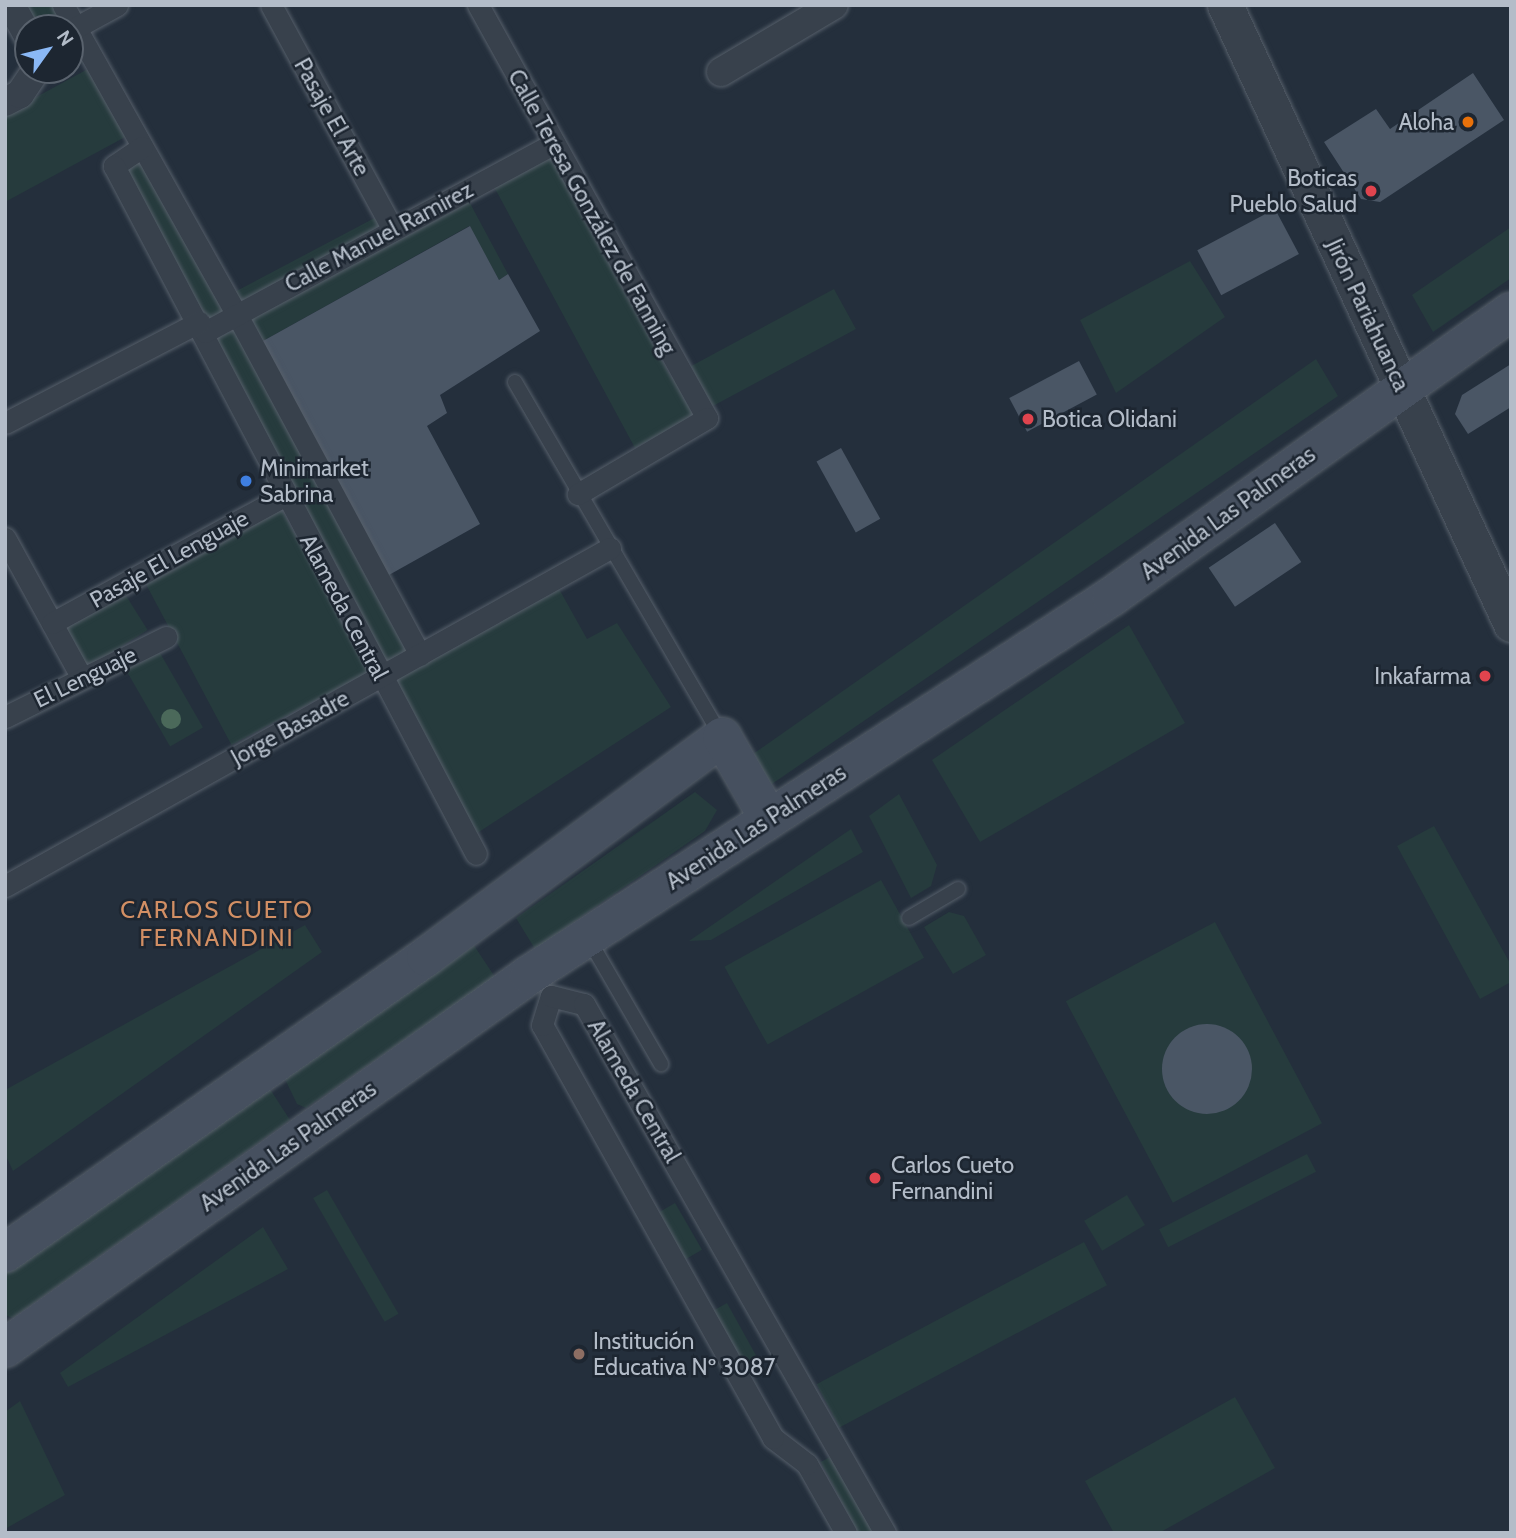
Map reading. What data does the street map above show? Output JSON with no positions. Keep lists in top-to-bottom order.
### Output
{
  "streets": {
    "main road": ["Avenida Las Palmeras"],
    "street": [
      "Pasaje El Arte",
      "Calle Teresa González de Fanning",
      "Calle Manuel Ramirez",
      "Jirón Pariahuanca",
      "Pasaje El Lenguaje",
      "Alameda Central",
      "El Lenguaje",
      "Jorge Basadre"
    ]
  },
  "crossings": [
    ["Pasaje El Arte", "Calle Manuel Ramirez"],
    ["Calle Teresa González de Fanning", "Calle Manuel Ramirez"],
    ["Calle Manuel Ramirez", "Alameda Central"],
    ["Jirón Pariahuanca", "Avenida Las Palmeras"],
    ["Pasaje El Lenguaje", "Alameda Central"],
    ["Alameda Central", "Jorge Basadre"]
  ],
  "districts": ["CARLOS CUETO FERNANDINI"],
  "places": [
    "Aloha",
    "Boticas Pueblo Salud",
    "Botica Olidani",
    "Minimarket Sabrina",
    "Inkafarma",
    "Carlos Cueto Fernandini",
    "Institución Educativa Nº 3087"
  ],
  "north": "top right"
}
